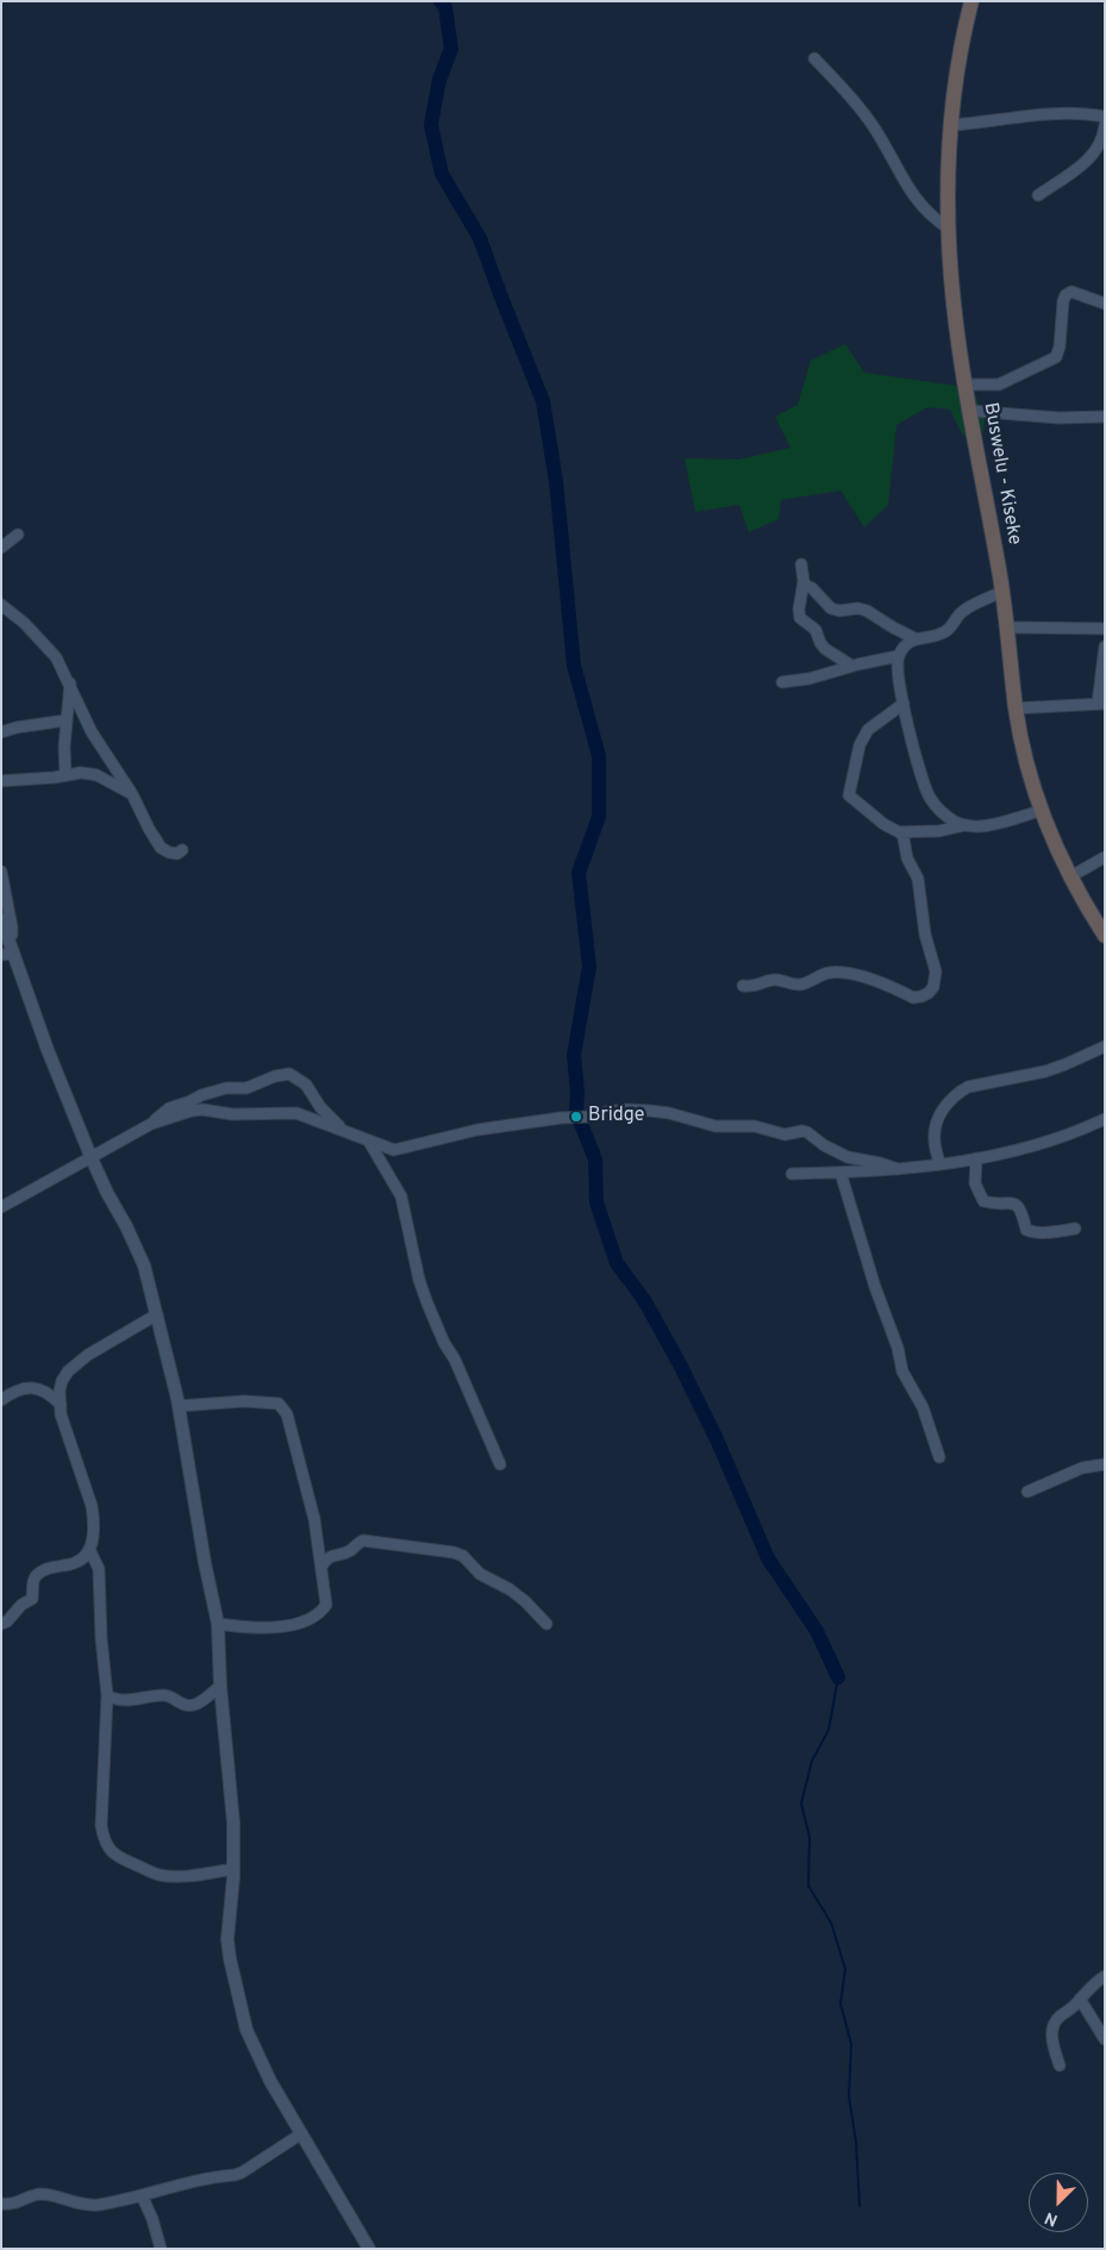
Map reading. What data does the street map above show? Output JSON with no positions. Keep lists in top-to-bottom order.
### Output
{
  "streets": {
    "main road": ["Buswelu - Kiseke"]
  },
  "places": ["Bridge"],
  "north": "bottom left"
}
